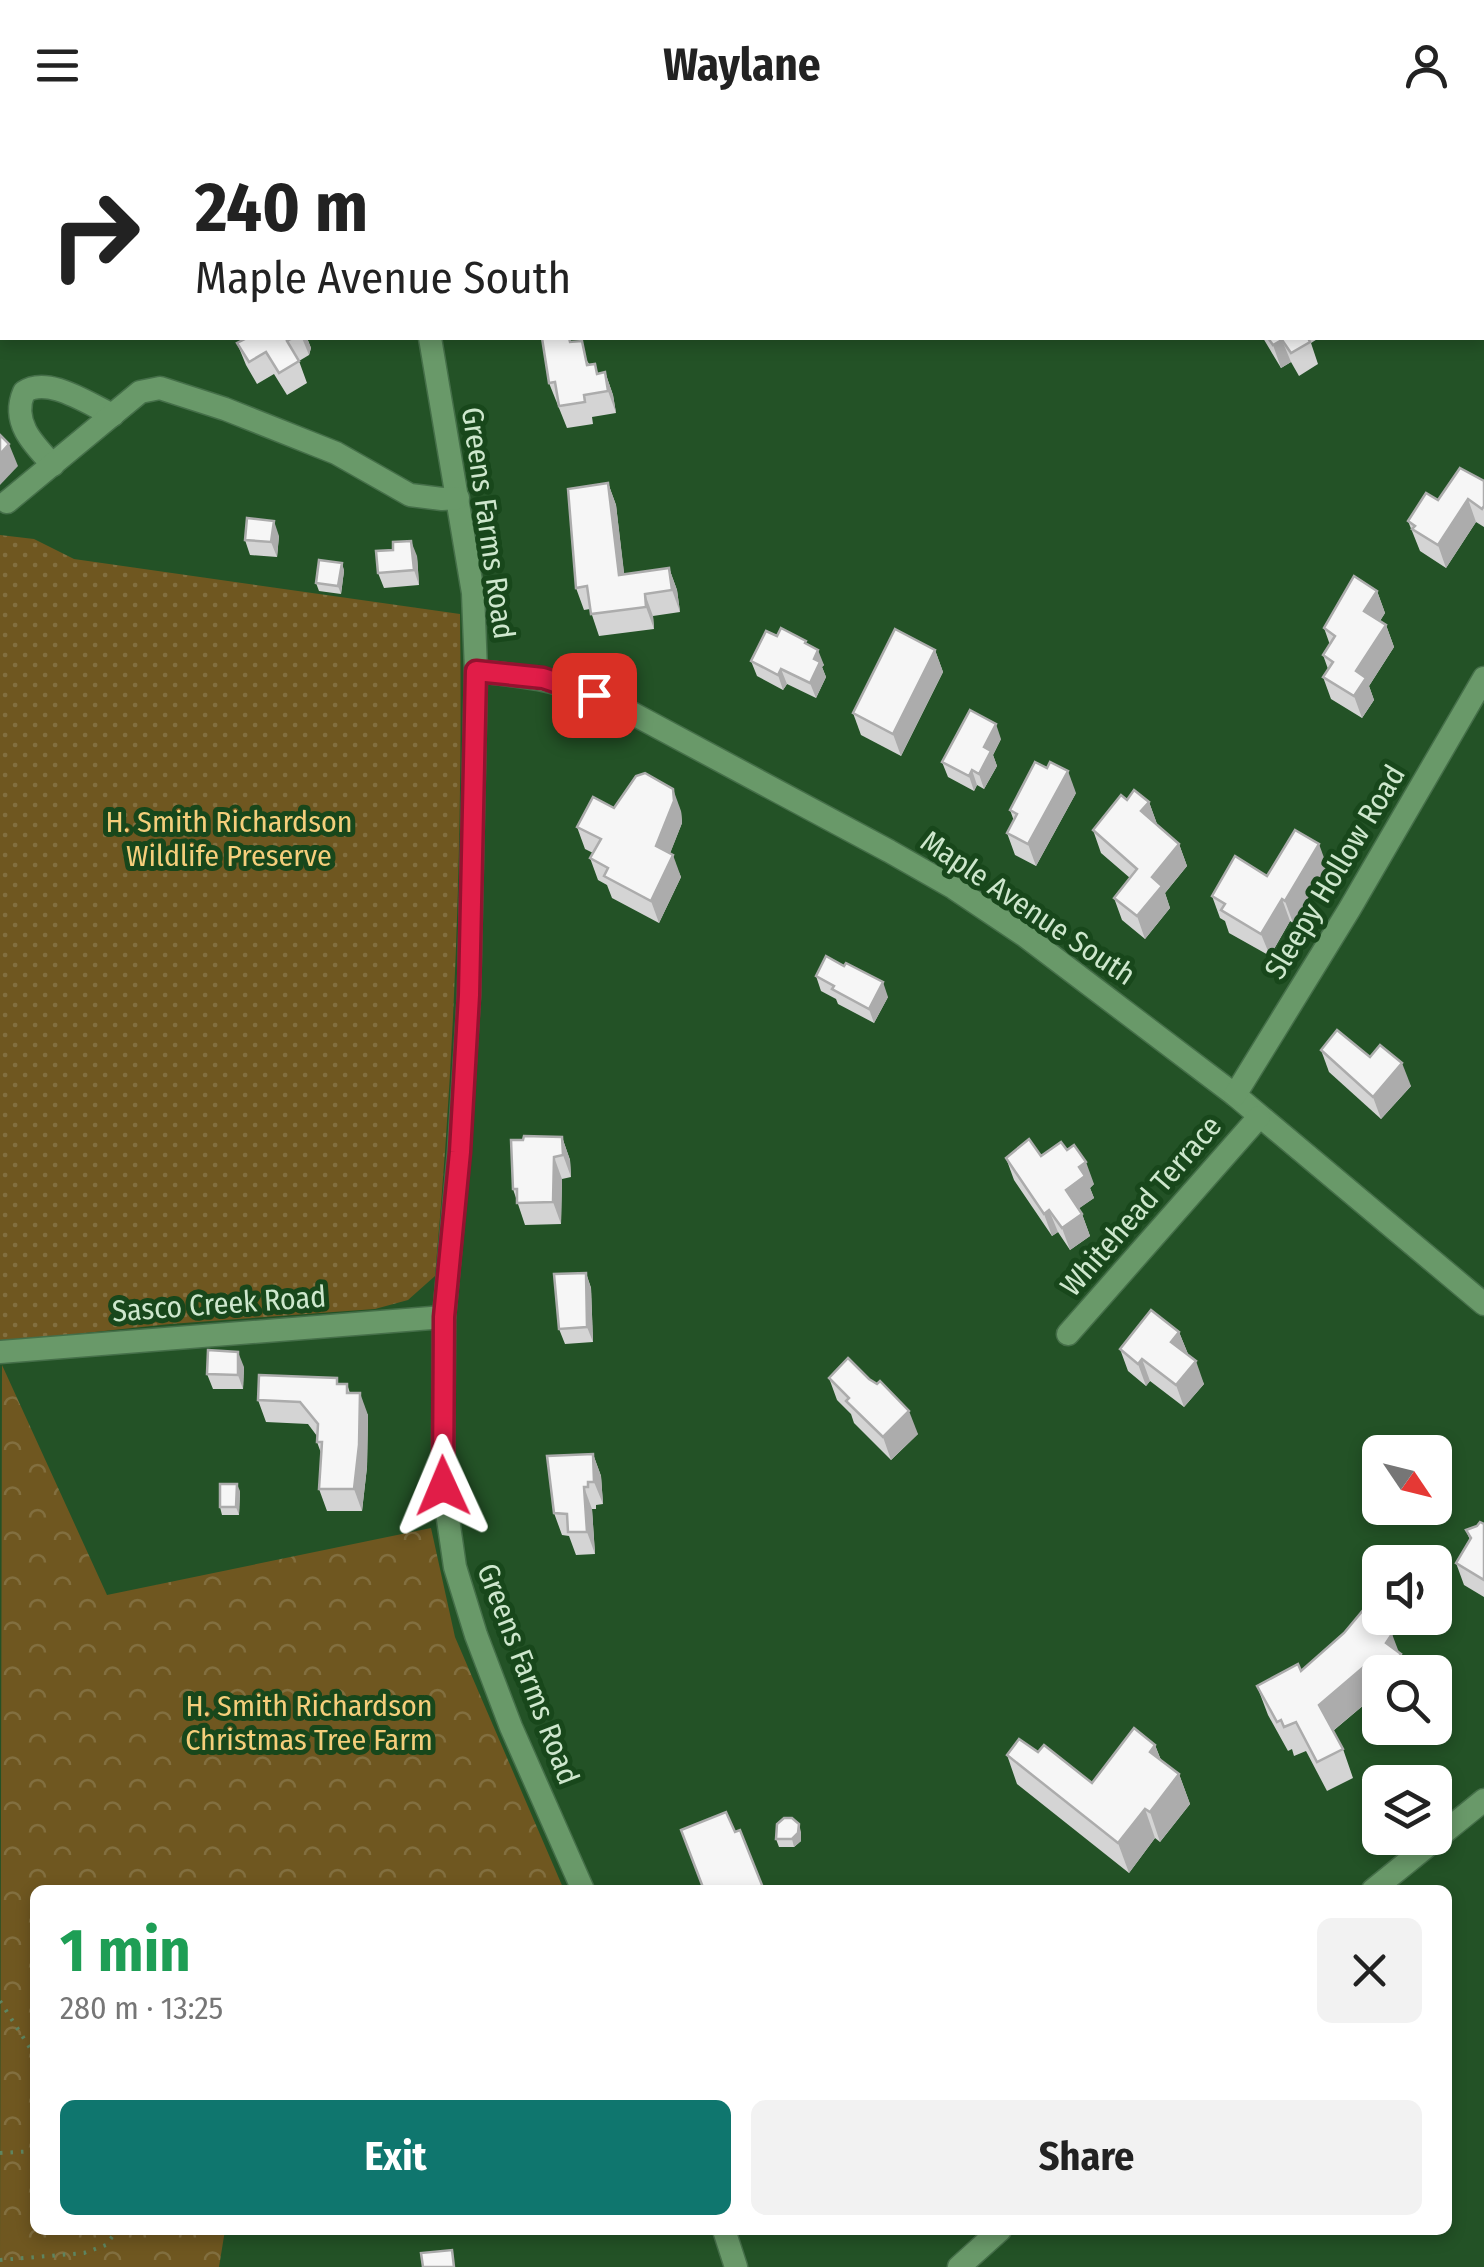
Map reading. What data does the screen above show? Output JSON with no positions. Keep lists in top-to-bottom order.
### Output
{
  "streets": {
    "street": [
      "Greens Farms Road",
      "Sleepy Hollow Road",
      "Maple Avenue South",
      "Whitehead Terrace",
      "Sasco Creek Road"
    ]
  },
  "crossings": [
    ["Greens Farms Road", "Maple Avenue South"],
    ["Greens Farms Road", "Sasco Creek Road"],
    ["Sleepy Hollow Road", "Maple Avenue South"],
    ["Maple Avenue South", "Whitehead Terrace"]
  ],
  "parks": ["H. Smith Richardson Wildlife Preserve", "H. Smith Richardson Christmas Tree Farm"],
  "north": "bottom right",
  "page": {
    "header": "Waylane",
    "turn": ["240 m", "Maple Avenue South"],
    "heading": ["1 min", "280 m · 13:25"],
    "buttons": ["Exit", "Share"]
  }
}
